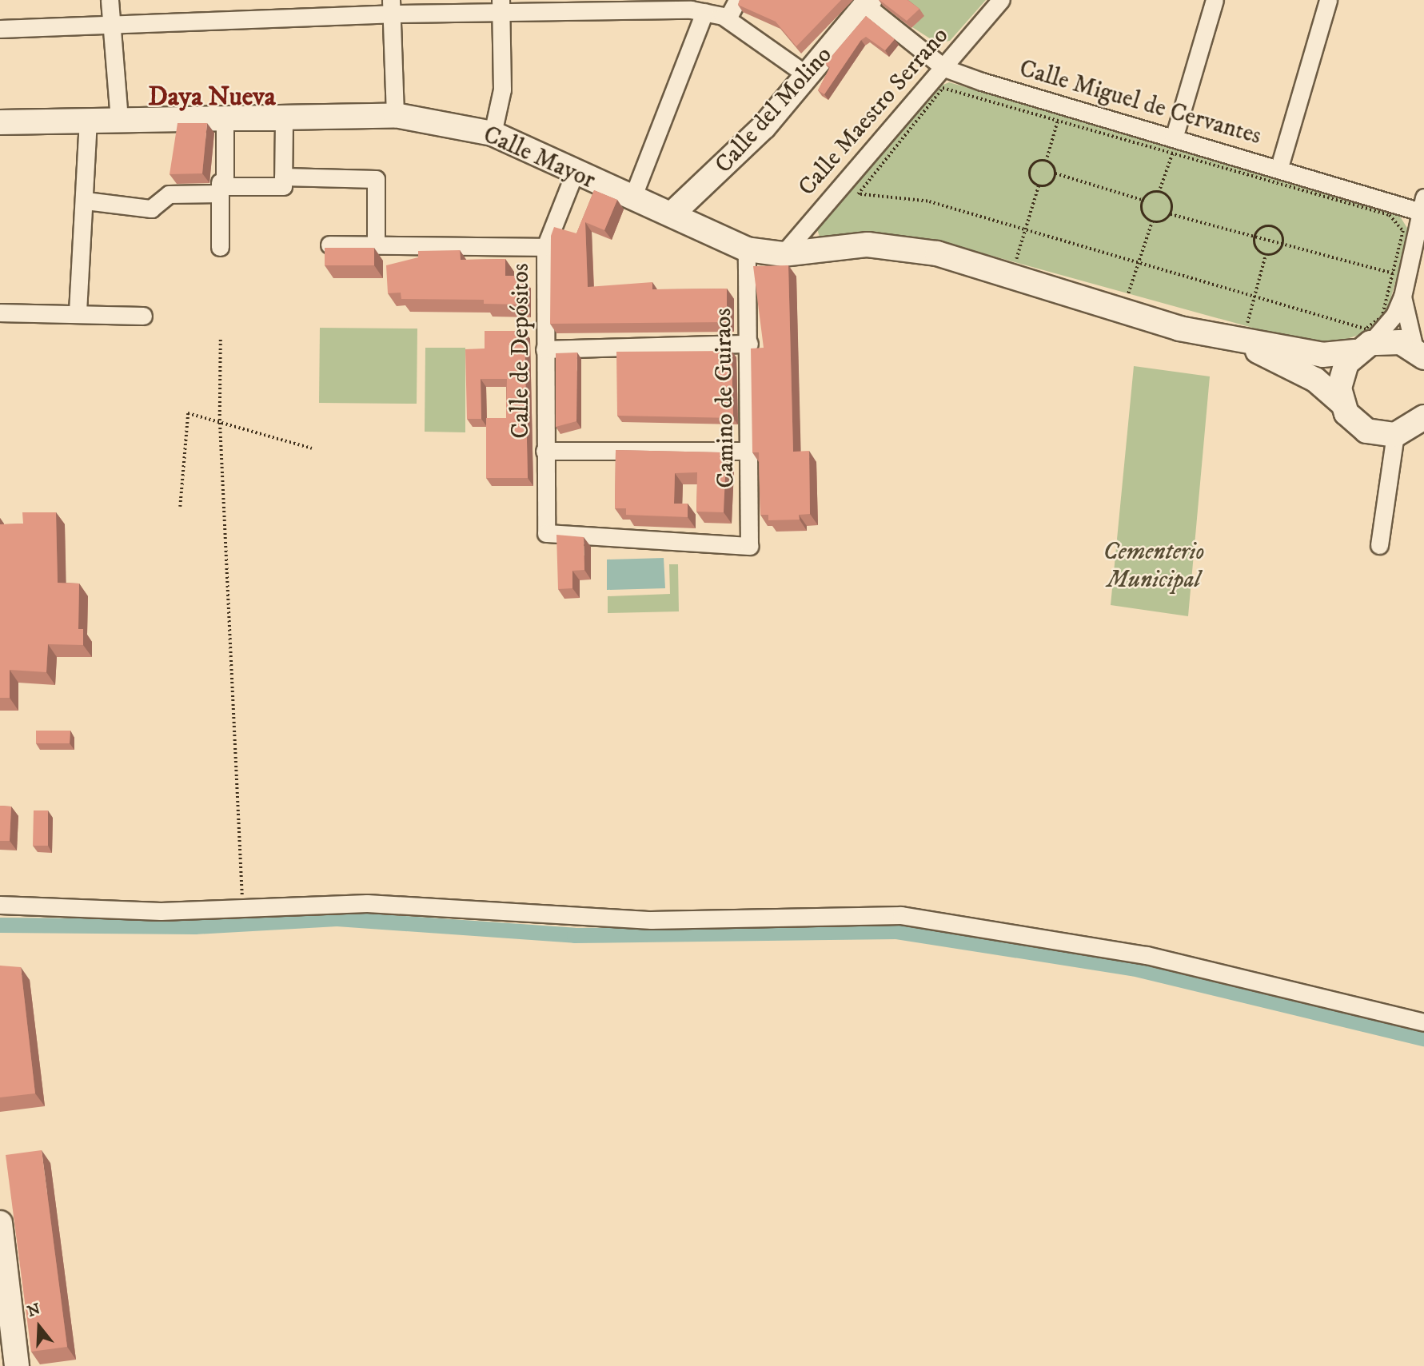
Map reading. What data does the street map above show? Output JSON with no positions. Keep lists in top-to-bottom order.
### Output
{
  "streets": {
    "street": [
      "Calle Miguel de Cervantes",
      "Calle del Molino",
      "Calle Maestro Serrano",
      "Calle Mayor",
      "Calle de Depósitos",
      "Camino de Guiraos"
    ]
  },
  "crossings": [
    ["Calle Miguel de Cervantes", "Calle del Molino"],
    ["Calle Miguel de Cervantes", "Calle Maestro Serrano"],
    ["Calle del Molino", "Calle Mayor"],
    ["Calle Maestro Serrano", "Calle Mayor"],
    ["Calle Mayor", "Calle de Depósitos"],
    ["Calle Mayor", "Camino de Guiraos"],
    ["Calle de Depósitos", "Camino de Guiraos"]
  ],
  "districts": ["Daya Nueva"],
  "parks": ["Cementerio Municipal"],
  "north": "top"
}
